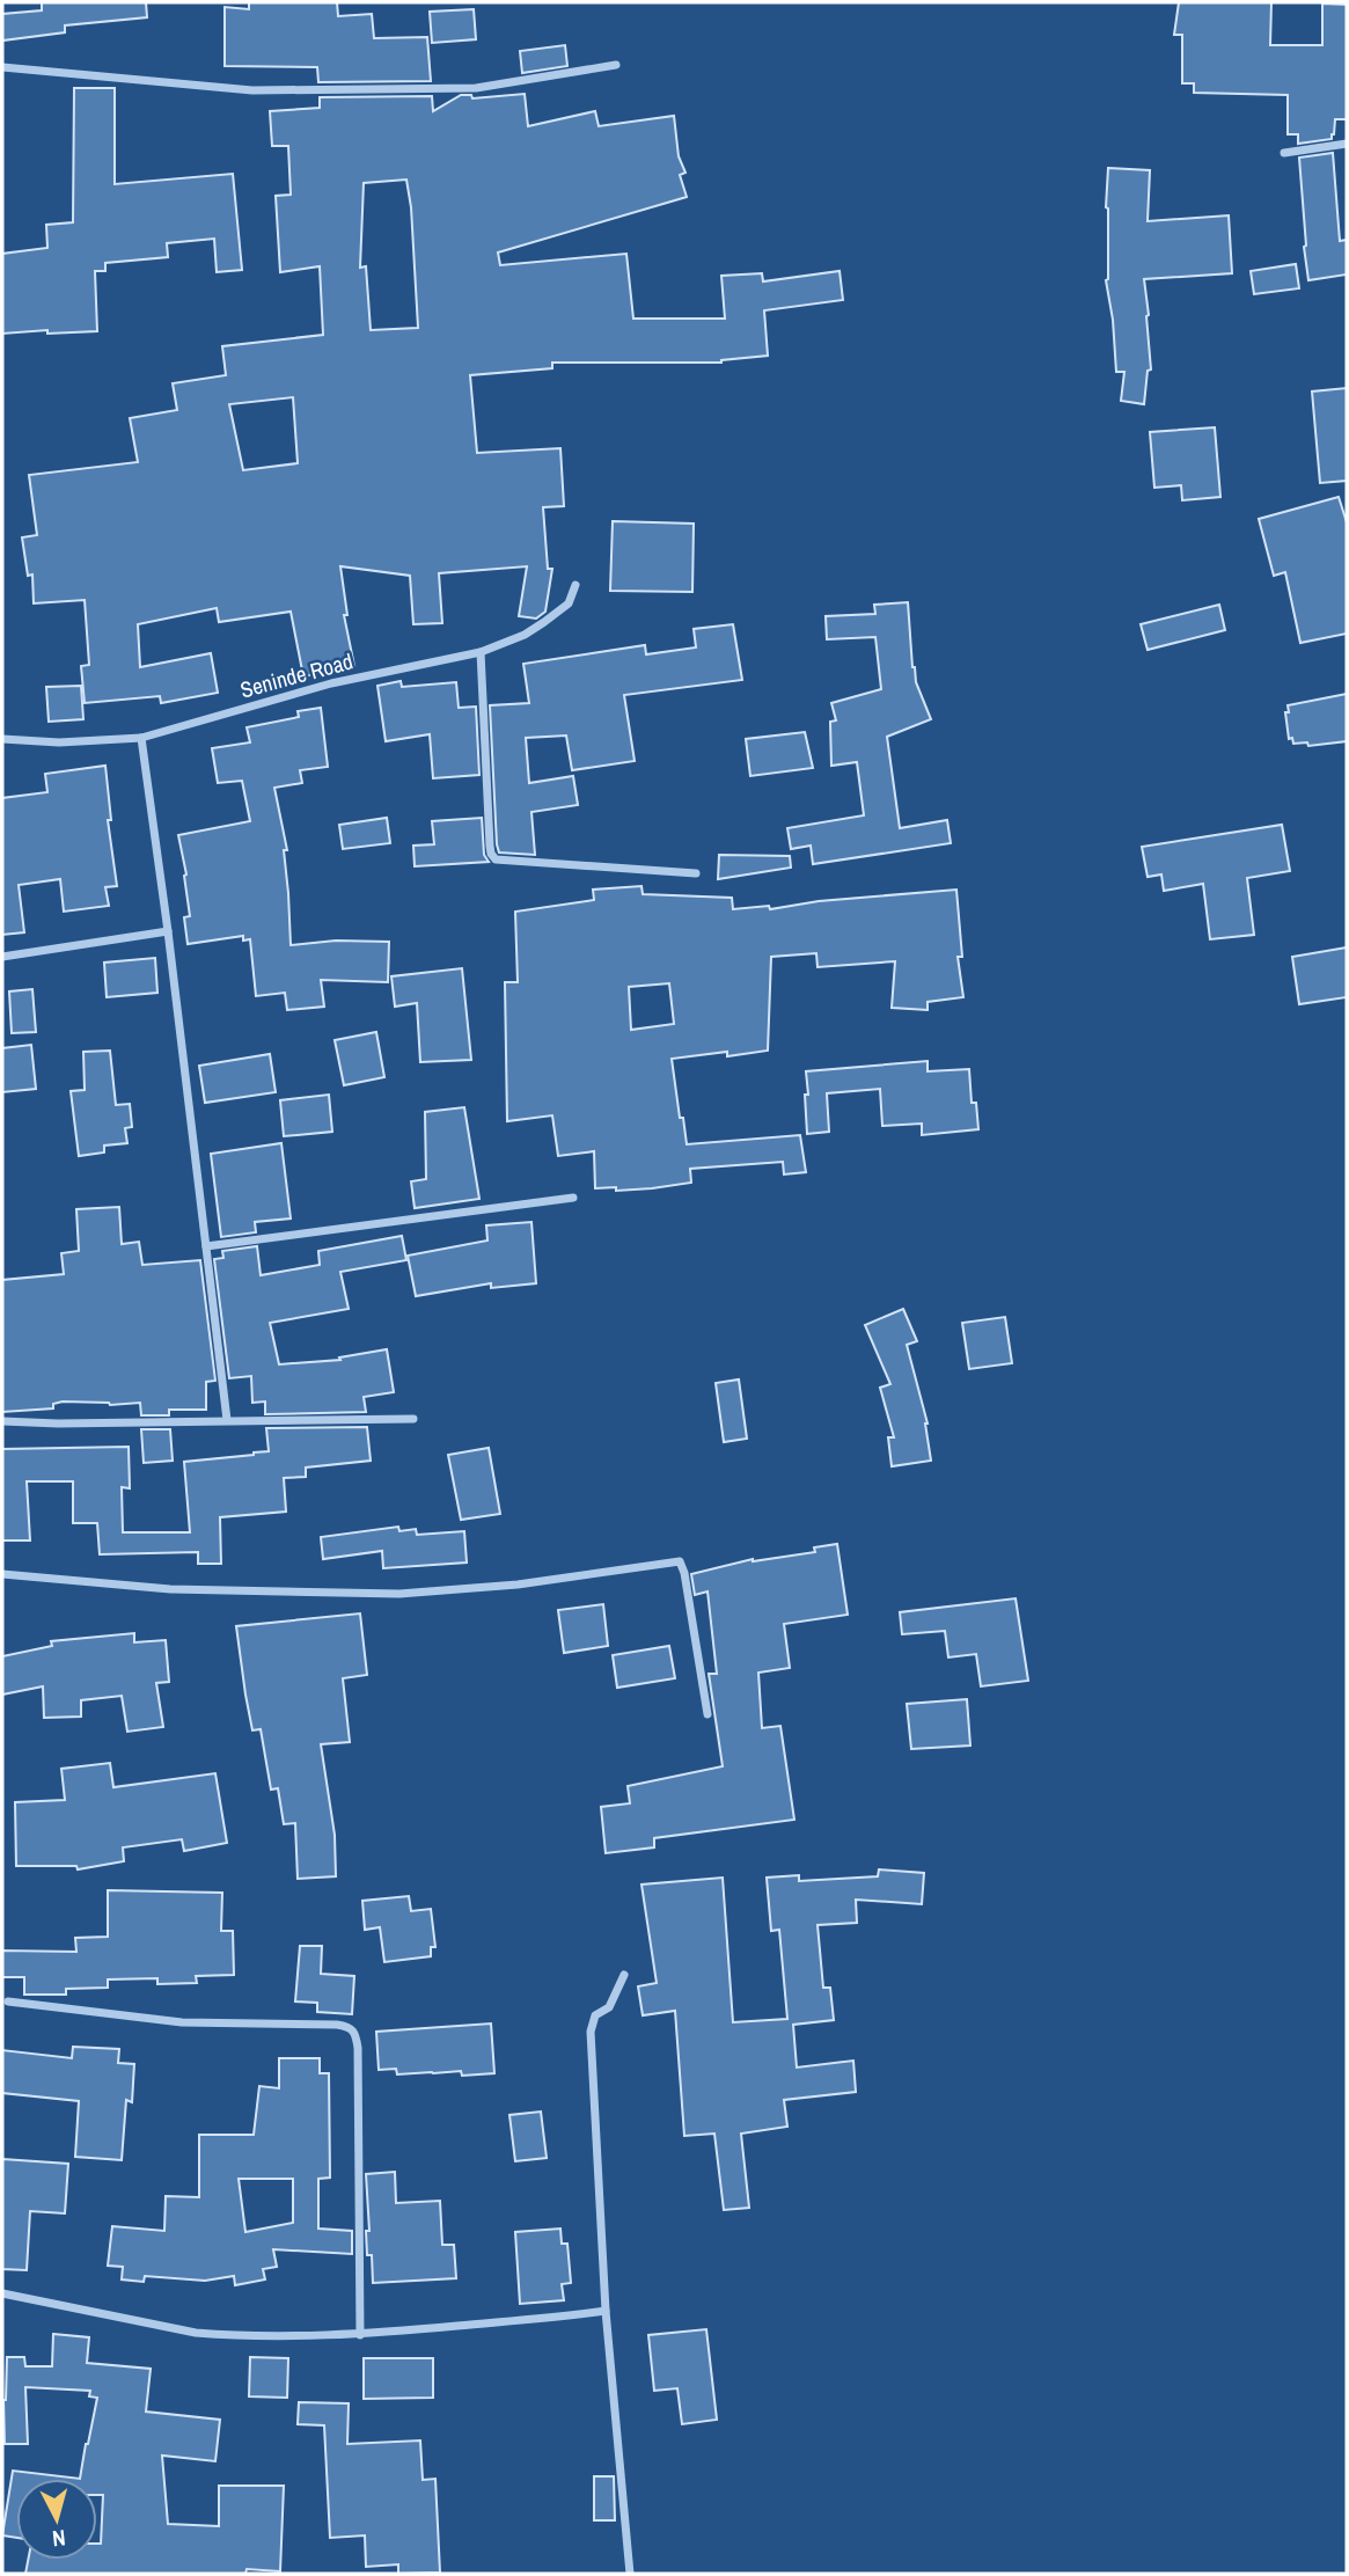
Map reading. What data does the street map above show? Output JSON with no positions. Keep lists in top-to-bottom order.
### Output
{
  "streets": {
    "street": ["Seninde Road"]
  },
  "north": "bottom"
}
